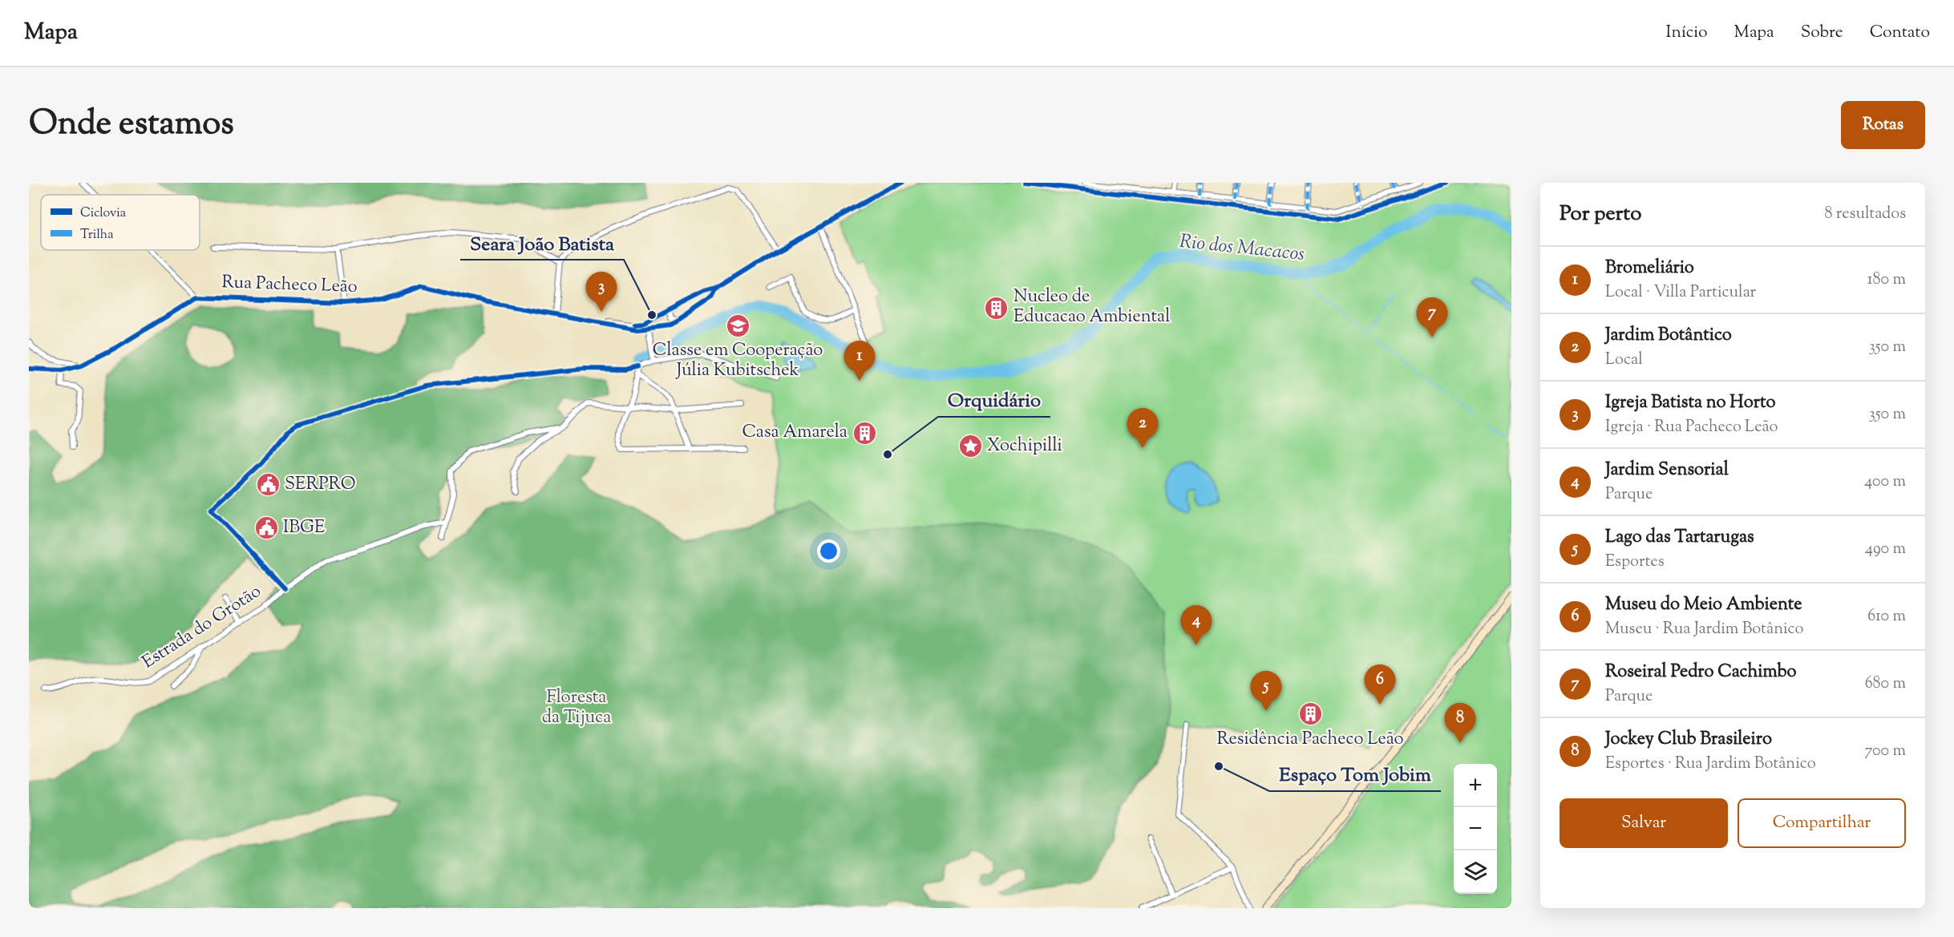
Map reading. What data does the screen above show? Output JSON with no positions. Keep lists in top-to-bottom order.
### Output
{
  "streets": {
    "street": ["Rua Pacheco Leão", "Estrada do Grotão"]
  },
  "water": ["Rio dos Macacos"],
  "parks": ["Floresta da Tijuca"],
  "places": {
    "building": ["Nucleo de Educacao Ambiental", "Casa Amarela", "Residência Pacheco Leão"],
    "other": ["Seara João Batista", "Orquidário", "Espaço Tom Jobim"],
    "school or university": ["Classe em Cooperação Júlia Kubitschek"],
    "place": ["Xochipilli"],
    "public building": ["SERPRO", "IBGE"]
  },
  "legend": ["Ciclovia", "Trilha"],
  "page": {
    "header": "Mapa",
    "nav": [
      "Início",
      "Mapa",
      "Sobre",
      "Contato"
    ],
    "title": "Onde estamos",
    "buttons": [
      "Rotas",
      ["Salvar", "Compartilhar"]
    ],
    "heading": ["Por perto", "8 resultados"],
    "list": [
      {
        "mark": "1",
        "name": "Bromeliário",
        "note": "Local · Villa Particular",
        "value": "180 m"
      },
      {
        "mark": "2",
        "name": "Jardim Botântico",
        "note": "Local",
        "value": "350 m"
      },
      {
        "mark": "3",
        "name": "Igreja Batista no Horto",
        "note": "Igreja · Rua Pacheco Leão",
        "value": "350 m"
      },
      {
        "mark": "4",
        "name": "Jardim Sensorial",
        "note": "Parque",
        "value": "400 m"
      },
      {
        "mark": "5",
        "name": "Lago das Tartarugas",
        "note": "Esportes",
        "value": "490 m"
      },
      {
        "mark": "6",
        "name": "Museu do Meio Ambiente",
        "note": "Museu · Rua Jardim Botânico",
        "value": "610 m"
      },
      {
        "mark": "7",
        "name": "Roseiral Pedro Cachimbo",
        "note": "Parque",
        "value": "680 m"
      },
      {
        "mark": "8",
        "name": "Jockey Club Brasileiro",
        "note": "Esportes · Rua Jardim Botânico",
        "value": "700 m"
      }
    ],
    "pins": [
      "3",
      "7",
      "1",
      "2",
      "4",
      "6",
      "5",
      "8"
    ],
    "map_buttons": ["+", "−"]
  }
}
